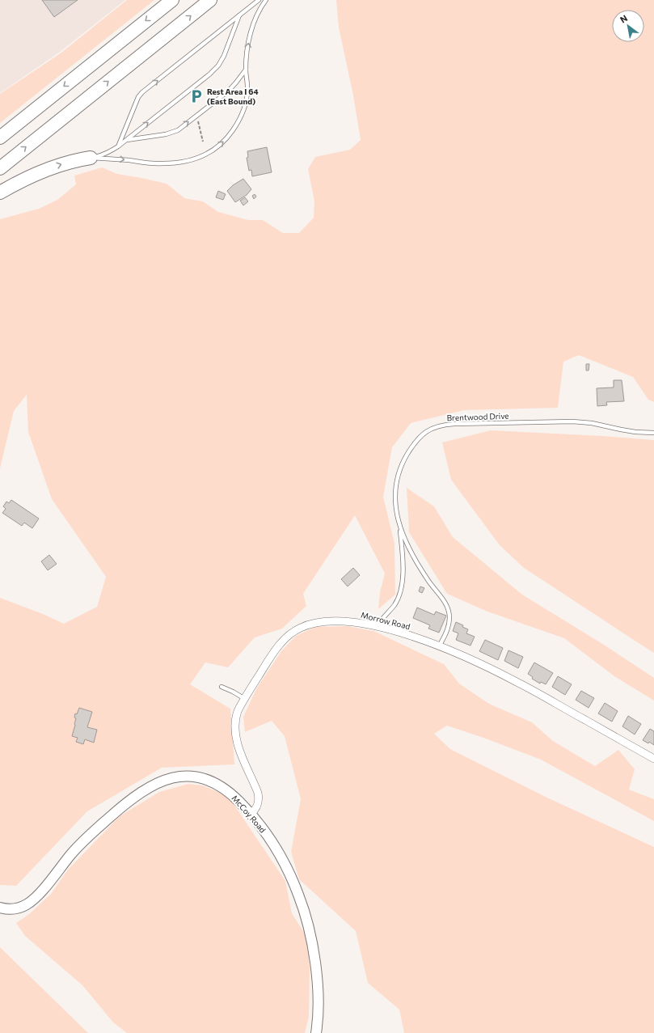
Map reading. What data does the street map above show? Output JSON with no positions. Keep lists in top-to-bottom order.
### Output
{
  "streets": {
    "street": ["Morrow Road", "McCoy Road"],
    "lane": ["Brentwood Drive"]
  },
  "crossings": [
    ["Brentwood Drive", "Morrow Road"],
    ["Morrow Road", "McCoy Road"]
  ],
  "places": {
    "parking": ["Rest Area I 64 (East Bound)"]
  },
  "north": "top left"
}
